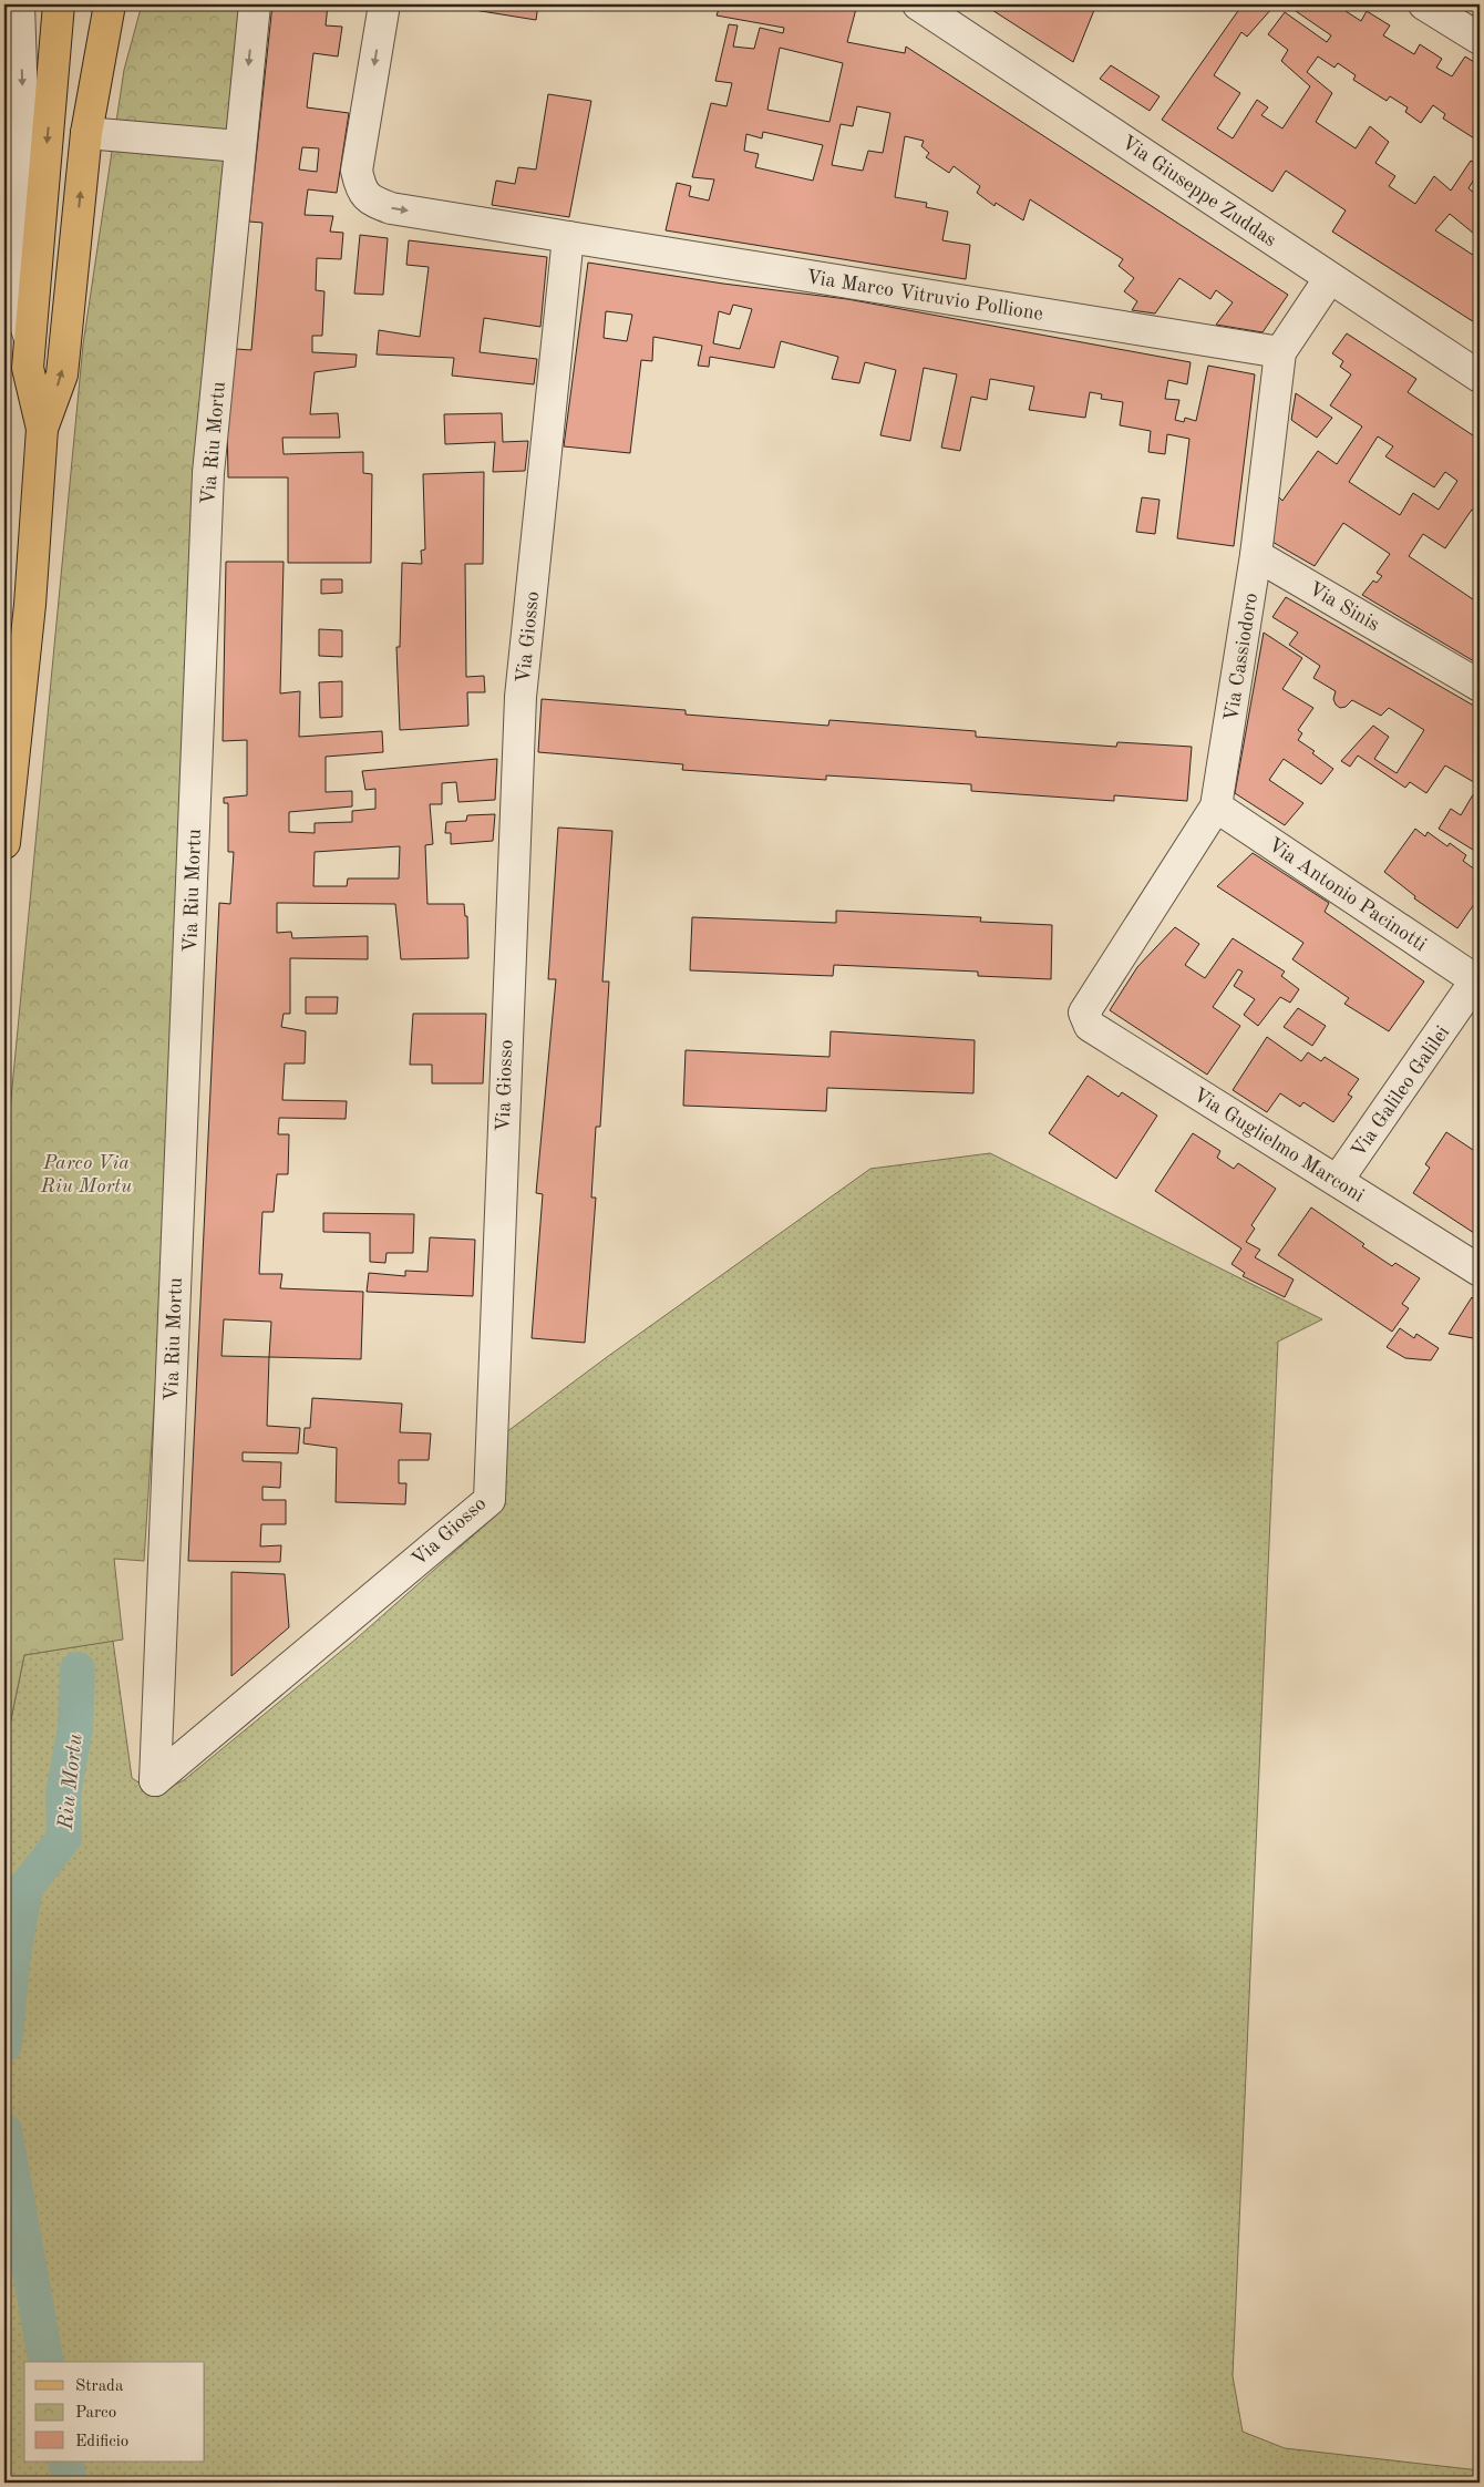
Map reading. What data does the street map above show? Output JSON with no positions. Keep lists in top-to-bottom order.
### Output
{
  "streets": {
    "street": [
      "Via Giuseppe Zuddas",
      "Via Marco Vitruvio Pollione",
      "Via Riu Mortu",
      "Via Sinis",
      "Via Giosso",
      "Via Cassiodoro",
      "Via Antonio Pacinotti",
      "Via Galileo Galilei",
      "Via Guglielmo Marconi"
    ]
  },
  "crossings": [
    ["Via Giuseppe Zuddas", "Via Cassiodoro"],
    ["Via Marco Vitruvio Pollione", "Via Giosso"],
    ["Via Marco Vitruvio Pollione", "Via Cassiodoro"],
    ["Via Riu Mortu", "Via Giosso"],
    ["Via Sinis", "Via Cassiodoro"],
    ["Via Cassiodoro", "Via Antonio Pacinotti"],
    ["Via Cassiodoro", "Via Guglielmo Marconi"],
    ["Via Antonio Pacinotti", "Via Galileo Galilei"],
    ["Via Galileo Galilei", "Via Guglielmo Marconi"]
  ],
  "water": ["Riu Mortu"],
  "parks": ["Parco Via Riu Mortu"],
  "legend": ["Strada", "Parco", "Edificio"]
}
